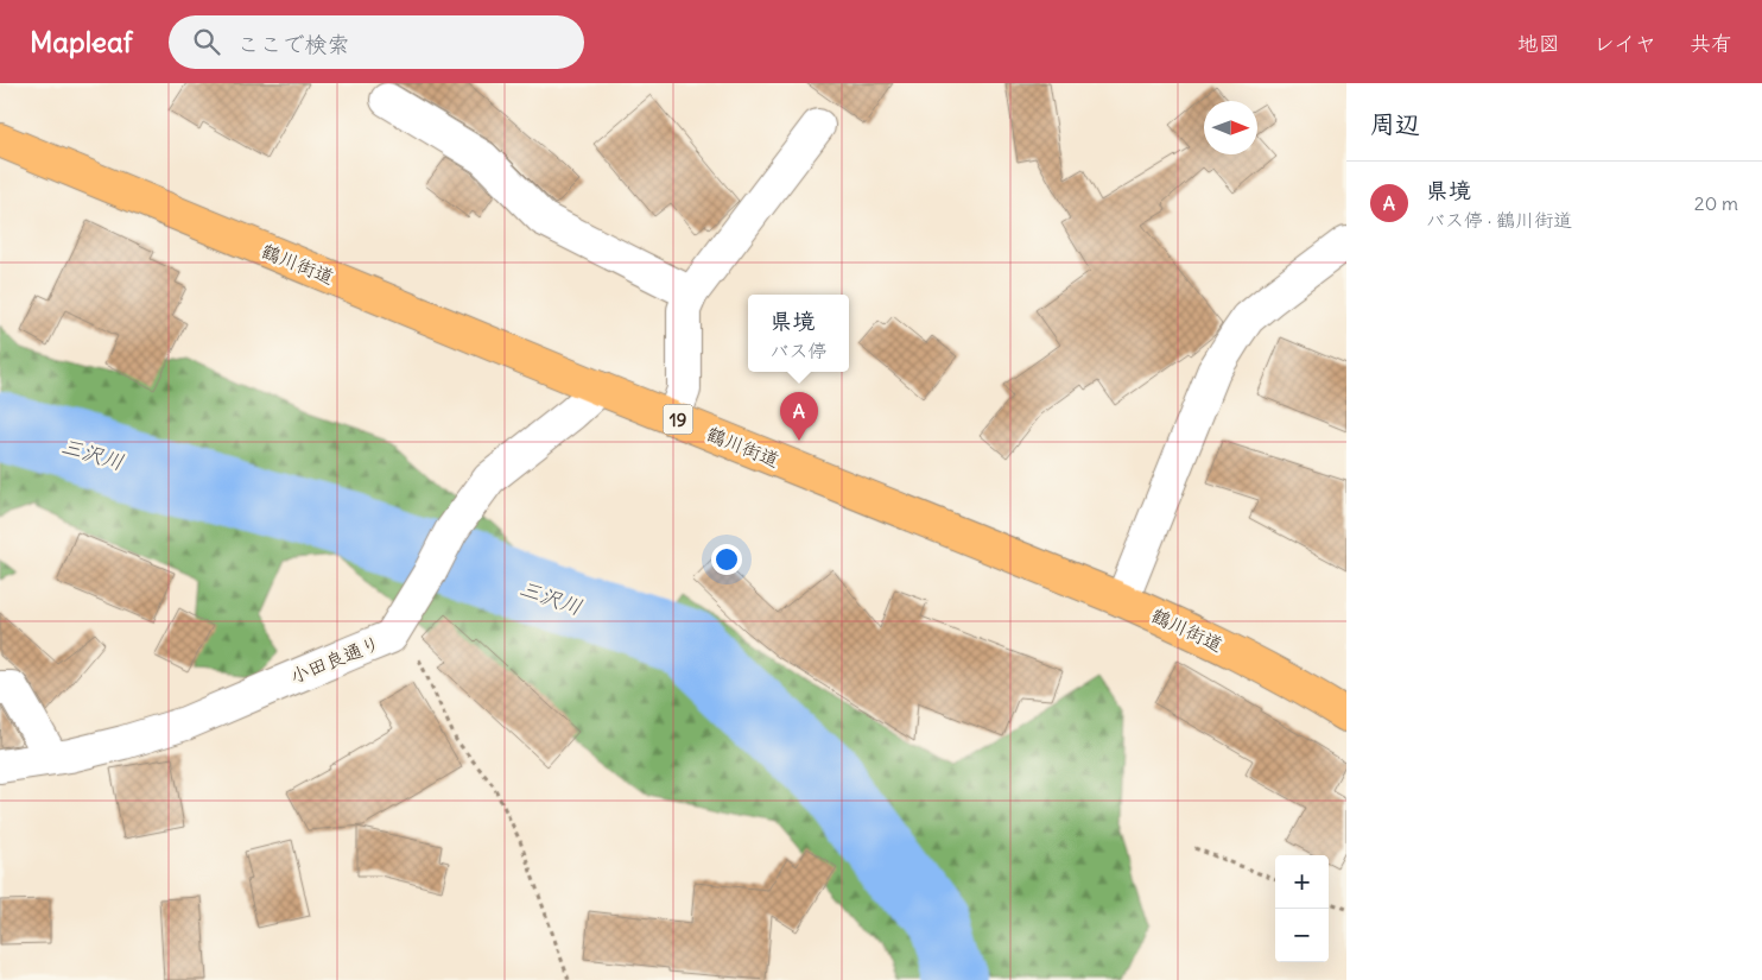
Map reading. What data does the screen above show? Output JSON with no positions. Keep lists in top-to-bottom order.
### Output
{
  "streets": {
    "main road": ["鶴川街道", "19"],
    "street": ["小田良通り"]
  },
  "crossings": [
    ["鶴川街道", "小田良通り"]
  ],
  "water": ["三沢川"],
  "north": "right",
  "page": {
    "header": "Mapleaf",
    "search": "ここで検索",
    "nav": ["地図", "レイヤ", "共有"],
    "heading": "周辺",
    "list": [
      {
        "mark": "A",
        "name": "県境",
        "note": "バス停 · 鶴川街道",
        "value": "20 m"
      }
    ],
    "popup": ["県境", "バス停"],
    "pins": "A",
    "map_buttons": ["+", "−"]
  }
}
